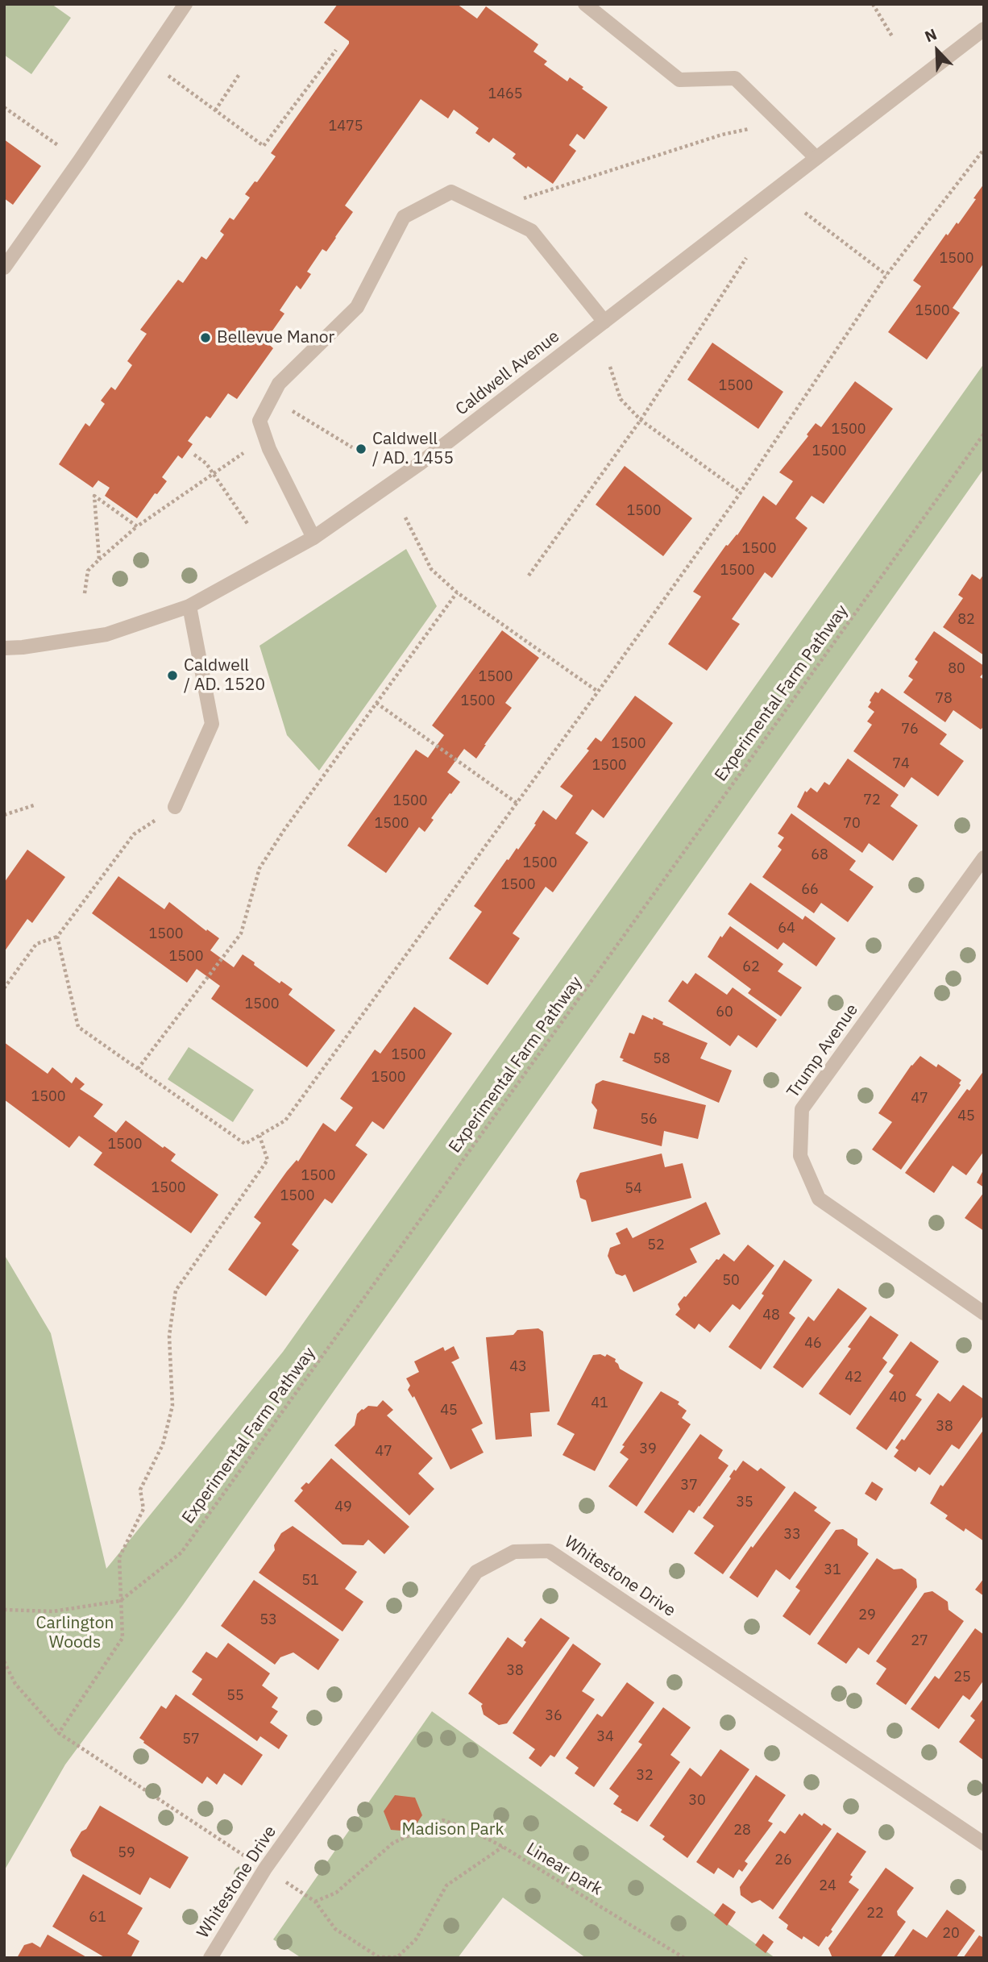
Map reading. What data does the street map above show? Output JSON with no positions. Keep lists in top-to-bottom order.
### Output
{
  "streets": {
    "street": ["Caldwell Avenue", "Trump Avenue", "Whitestone Drive"],
    "path": ["Experimental Farm Pathway", "Linear park"]
  },
  "parks": ["Carlington Woods", "Madison Park"],
  "places": ["Bellevue Manor", "Caldwell / AD. 1455", "Caldwell / AD. 1520"],
  "house_numbers": [
    "1465",
    "1475",
    "1500",
    "1500",
    "1500",
    "1500",
    "1500",
    "1500",
    "1500",
    "1500",
    "82",
    "80",
    "1500",
    "78",
    "1500",
    "76",
    "1500",
    "74",
    "1500",
    "72",
    "1500",
    "1500",
    "70",
    "68",
    "1500",
    "1500",
    "66",
    "64",
    "1500",
    "1500",
    "62",
    "1500",
    "60",
    "1500",
    "58",
    "1500",
    "1500",
    "47",
    "45",
    "56",
    "1500",
    "1500",
    "1500",
    "54",
    "1500",
    "52",
    "50",
    "48",
    "46",
    "43",
    "42",
    "40",
    "41",
    "45",
    "38",
    "39",
    "47",
    "37",
    "35",
    "49",
    "33",
    "31",
    "51",
    "29",
    "53",
    "27",
    "38",
    "25",
    "55",
    "36",
    "34",
    "57",
    "32",
    "30",
    "28",
    "59",
    "26",
    "24",
    "22",
    "61",
    "20"
  ],
  "north": "top left"
}
